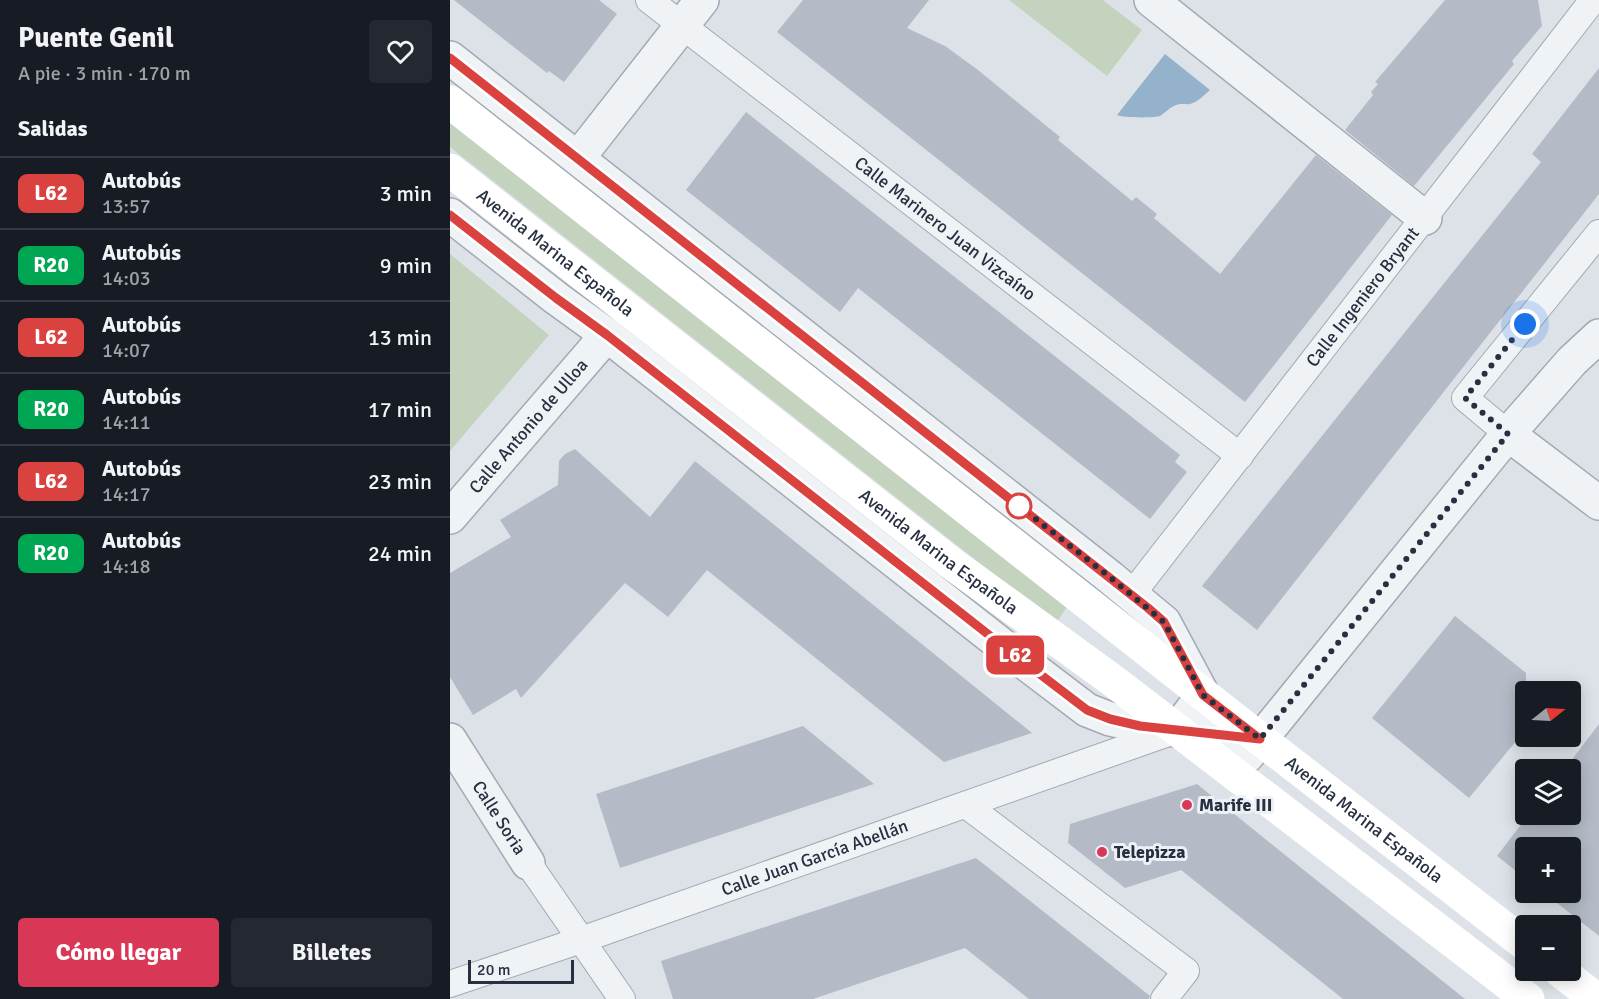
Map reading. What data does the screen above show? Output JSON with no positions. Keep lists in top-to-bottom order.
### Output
{
  "streets": {
    "main road": ["Avenida Marina Española"],
    "street": [
      "Calle Marinero Juan Vizcaíno",
      "Calle Ingeniero Bryant",
      "Calle Antonio de Ulloa",
      "Calle Soria",
      "Calle Juan García Abellán"
    ]
  },
  "crossings": [
    ["Calle Marinero Juan Vizcaíno", "Calle Ingeniero Bryant"],
    ["Avenida Marina Española", "Calle Ingeniero Bryant"],
    ["Avenida Marina Española", "Calle Antonio de Ulloa"],
    ["Avenida Marina Española", "Calle Juan García Abellán"]
  ],
  "places": ["Marife III", "Telepizza"],
  "lines": ["bus line L62"],
  "scale_bar": "20 m",
  "north": "right",
  "page": {
    "heading": [
      ["Puente Genil", "A pie · 3 min · 170 m"],
      "Salidas"
    ],
    "on_map": "L62",
    "list": [
      {
        "mark": "L62",
        "name": "Autobús",
        "note": "13:57",
        "value": "3 min"
      },
      {
        "mark": "R20",
        "name": "Autobús",
        "note": "14:03",
        "value": "9 min"
      },
      {
        "mark": "L62",
        "name": "Autobús",
        "note": "14:07",
        "value": "13 min"
      },
      {
        "mark": "R20",
        "name": "Autobús",
        "note": "14:11",
        "value": "17 min"
      },
      {
        "mark": "L62",
        "name": "Autobús",
        "note": "14:17",
        "value": "23 min"
      },
      {
        "mark": "R20",
        "name": "Autobús",
        "note": "14:18",
        "value": "24 min"
      }
    ],
    "map_buttons": ["+", "−"],
    "buttons": ["Cómo llegar", "Billetes"],
    "scale": "20 m"
  }
}
